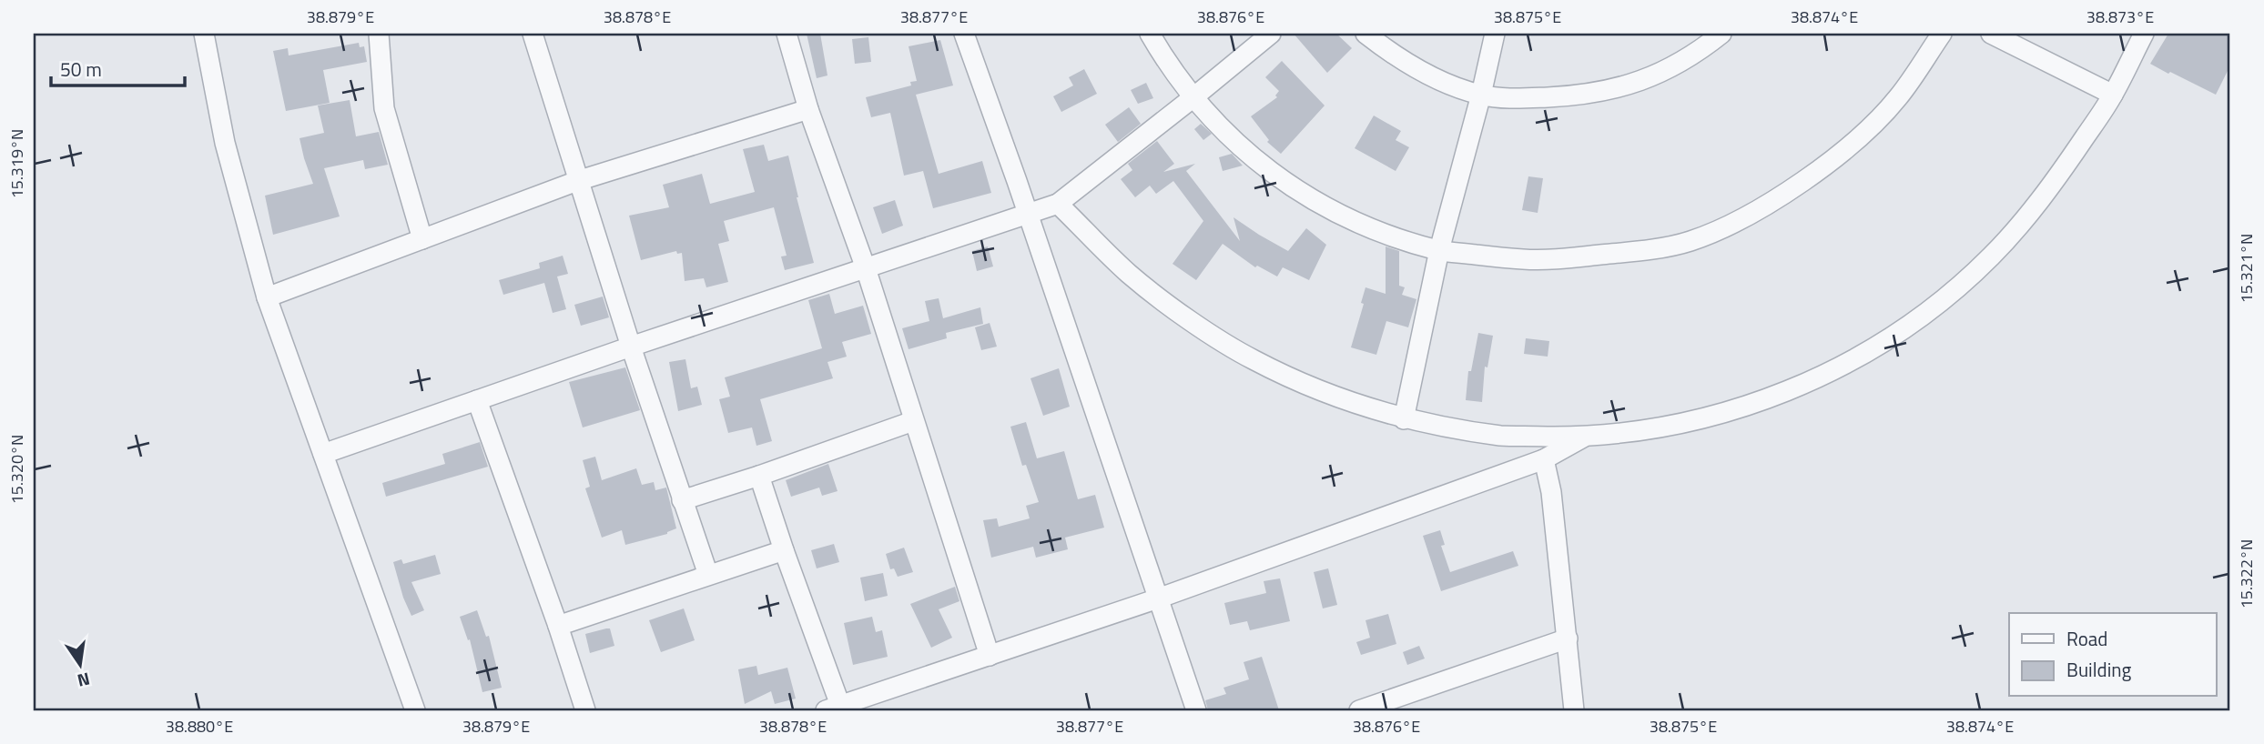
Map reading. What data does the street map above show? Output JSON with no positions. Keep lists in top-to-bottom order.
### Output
{
  "legend": ["Road", "Building"],
  "scale_bar": "50 m",
  "north": "bottom",
  "coordinates": [
    "38.879°E",
    "38.878°E",
    "38.877°E",
    "38.876°E",
    "38.875°E",
    "38.874°E",
    "38.873°E",
    "15.319°N",
    "15.321°N",
    "15.320°N",
    "15.322°N",
    "38.880°E"
  ]
}
